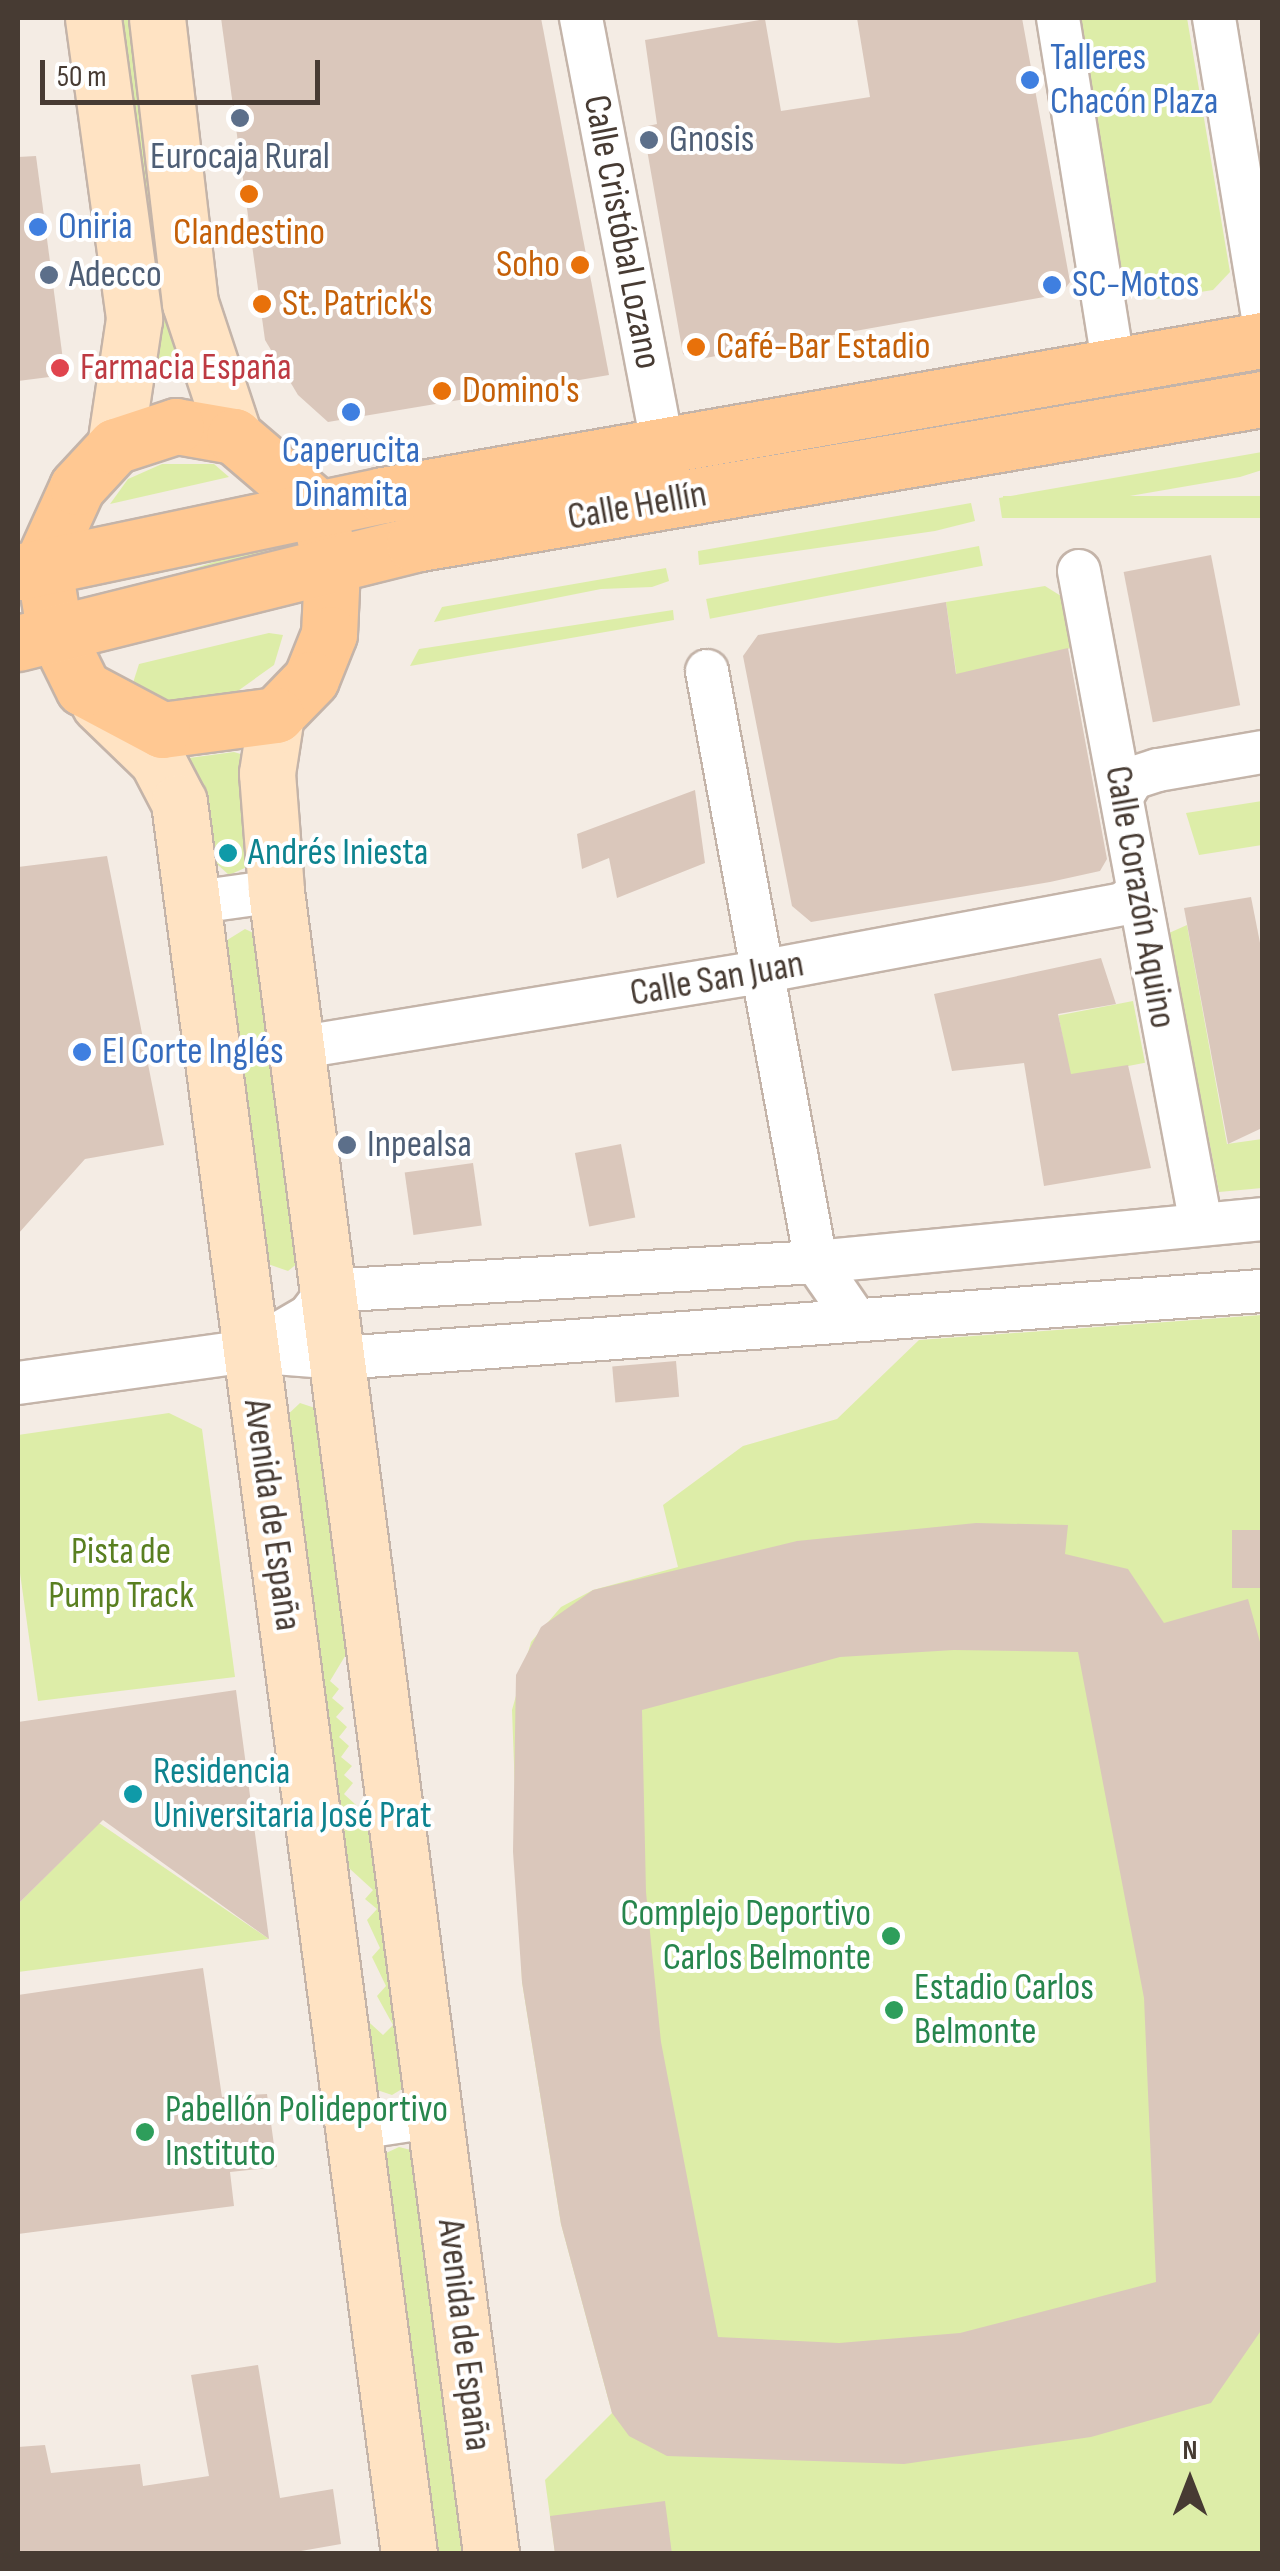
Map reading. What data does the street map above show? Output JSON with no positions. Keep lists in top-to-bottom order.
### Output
{
  "streets": {
    "main road": ["Calle Hellín", "Avenida de España"],
    "street": ["Calle Cristóbal Lozano", "Calle Corazón Aquino", "Calle San Juan"]
  },
  "crossings": [
    ["Calle Cristóbal Lozano", "Calle Hellín"],
    ["Calle Hellín", "Avenida de España"],
    ["Calle Corazón Aquino", "Calle San Juan"],
    ["Calle San Juan", "Avenida de España"]
  ],
  "parks": ["Pista de Pump Track"],
  "places": [
    "Talleres Chacón Plaza",
    "Eurocaja Rural",
    "Gnosis",
    "Clandestino",
    "Oniria",
    "Soho",
    "Adecco",
    "SC-Motos",
    "St. Patrick's",
    "Café-Bar Estadio",
    "Farmacia España",
    "Domino's",
    "Caperucita Dinamita",
    "Andrés Iniesta",
    "El Corte Inglés",
    "Inpealsa",
    "Residencia Universitaria José Prat",
    "Complejo Deportivo Carlos Belmonte",
    "Estadio Carlos Belmonte",
    "Pabellón Polideportivo Instituto"
  ],
  "scale_bar": "50 m",
  "north": "top"
}
